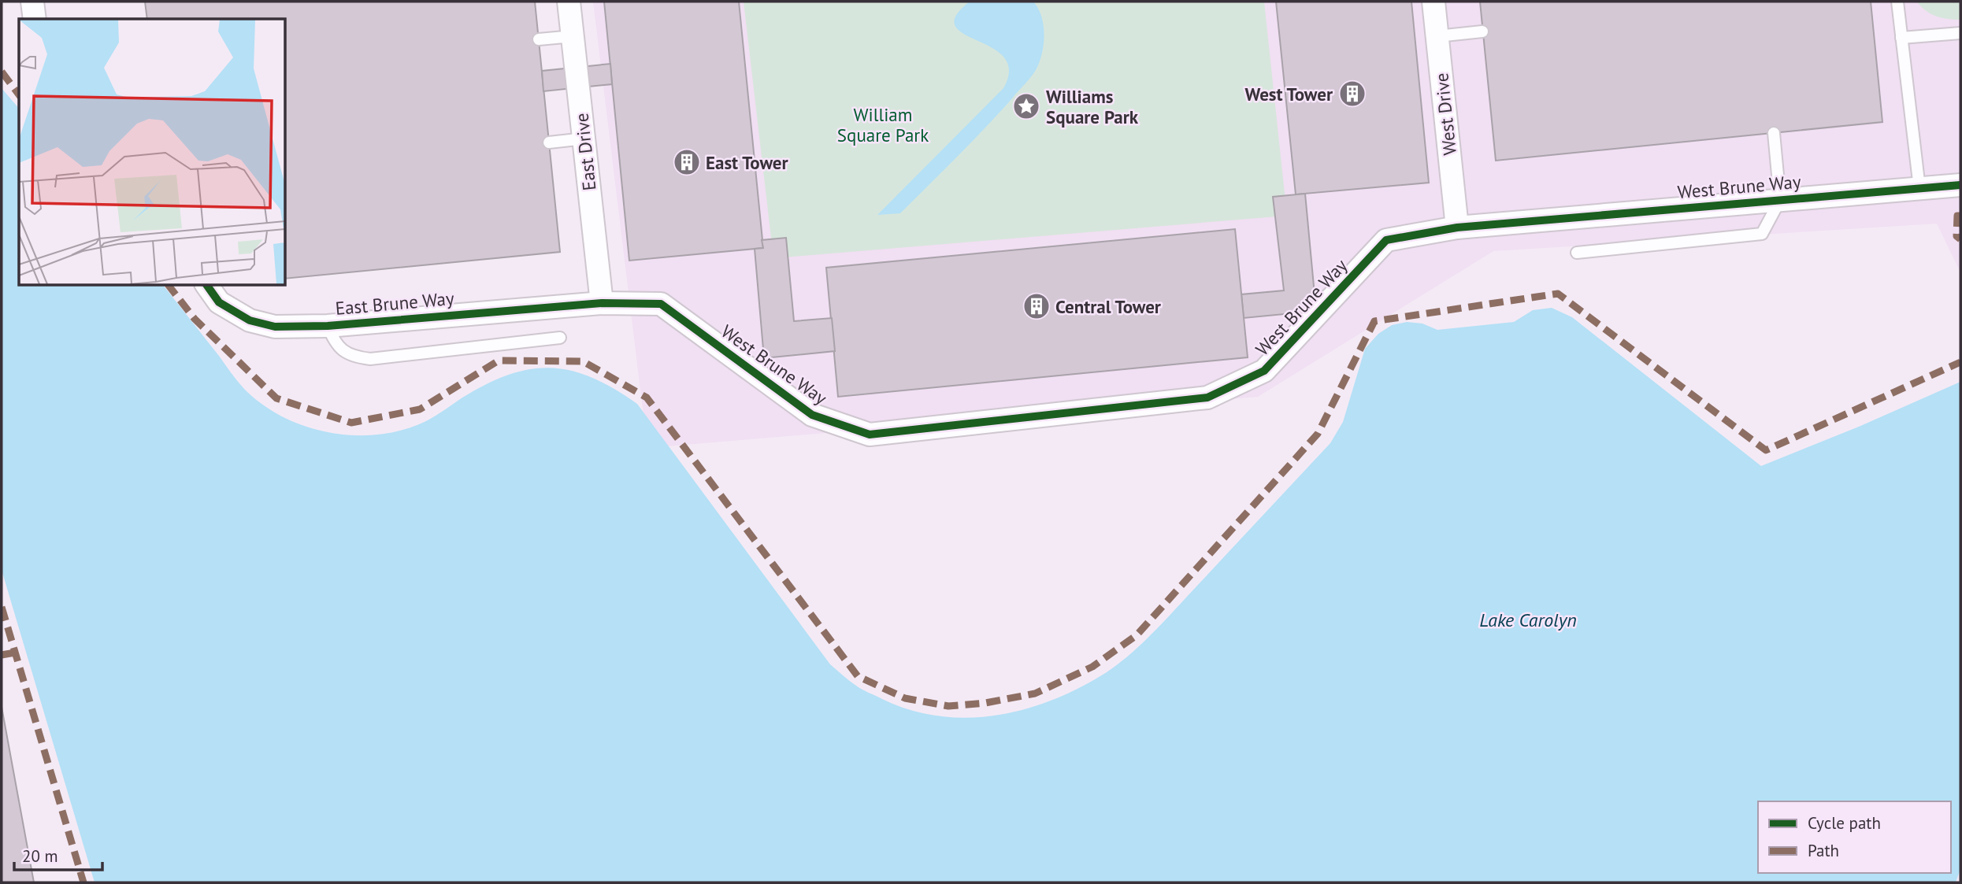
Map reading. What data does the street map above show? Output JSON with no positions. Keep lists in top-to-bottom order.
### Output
{
  "streets": {
    "street": [
      "West Drive",
      "East Drive",
      "West Brune Way",
      "East Brune Way"
    ]
  },
  "crossings": [
    ["West Drive", "West Brune Way"],
    ["East Drive", "West Brune Way"],
    ["East Drive", "East Brune Way"],
    ["West Brune Way", "East Brune Way"]
  ],
  "water": ["Lake Carolyn"],
  "parks": ["William Square Park"],
  "places": {
    "building": ["West Tower", "East Tower", "Central Tower"],
    "place": ["Williams Square Park"]
  },
  "legend": ["Cycle path", "Path"],
  "scale_bar": "20 m"
}
